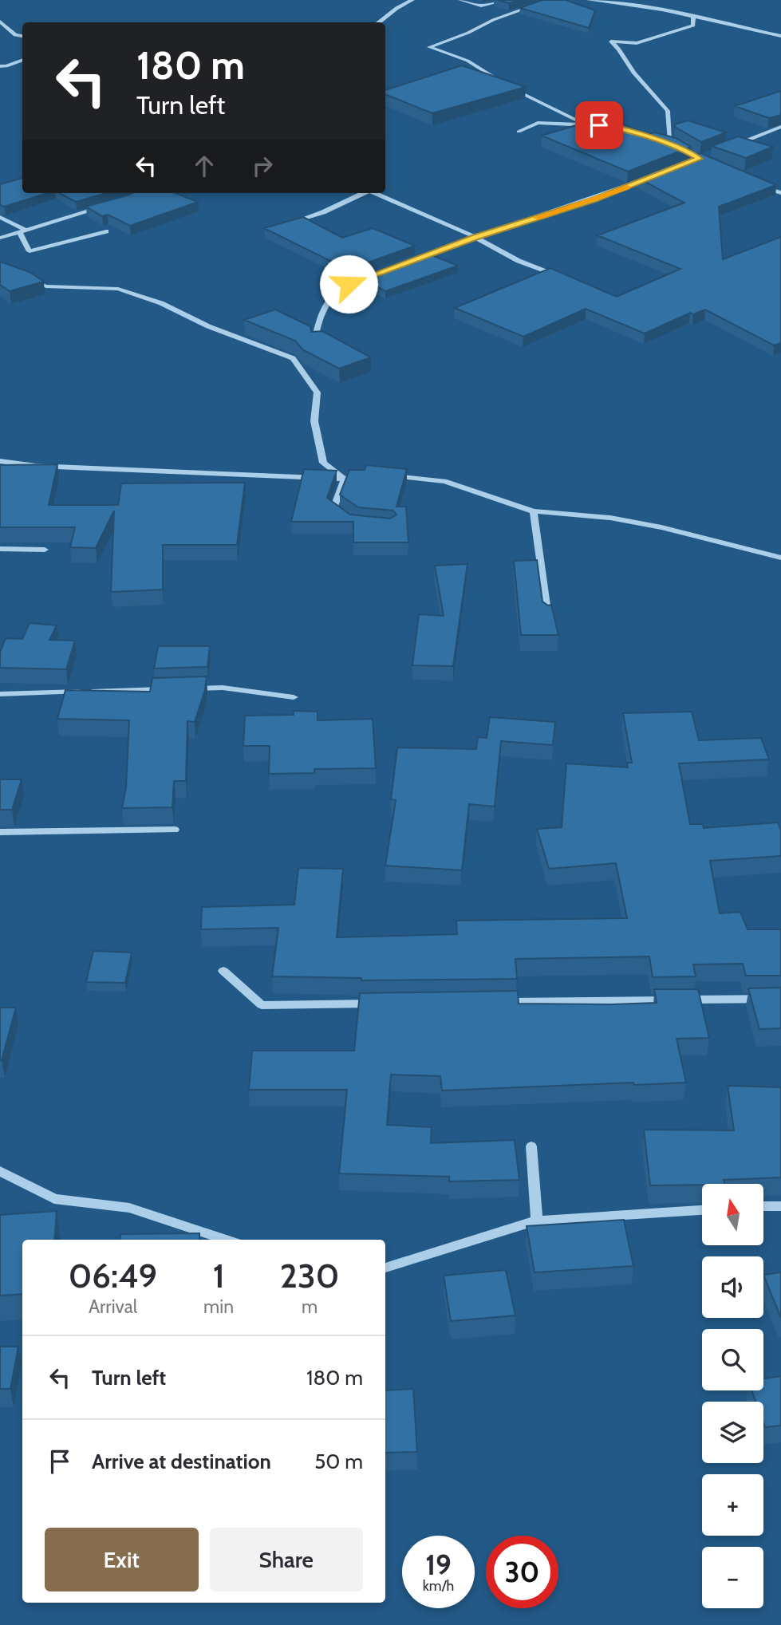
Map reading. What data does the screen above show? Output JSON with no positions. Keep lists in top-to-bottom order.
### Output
{
  "north": "top",
  "page": {
    "turn": ["180 m", "Turn left"],
    "map_buttons": ["+", "−"],
    "eta": [
      "06:49",
      "Arrival",
      "1",
      "min",
      "230",
      "m"
    ],
    "list": [
      {
        "name": "Turn left",
        "value": "180 m"
      },
      {
        "name": "Arrive at destination",
        "value": "50 m"
      }
    ],
    "buttons": ["Exit", "Share"],
    "speed": "19 km/h",
    "limit": "30"
  }
}
